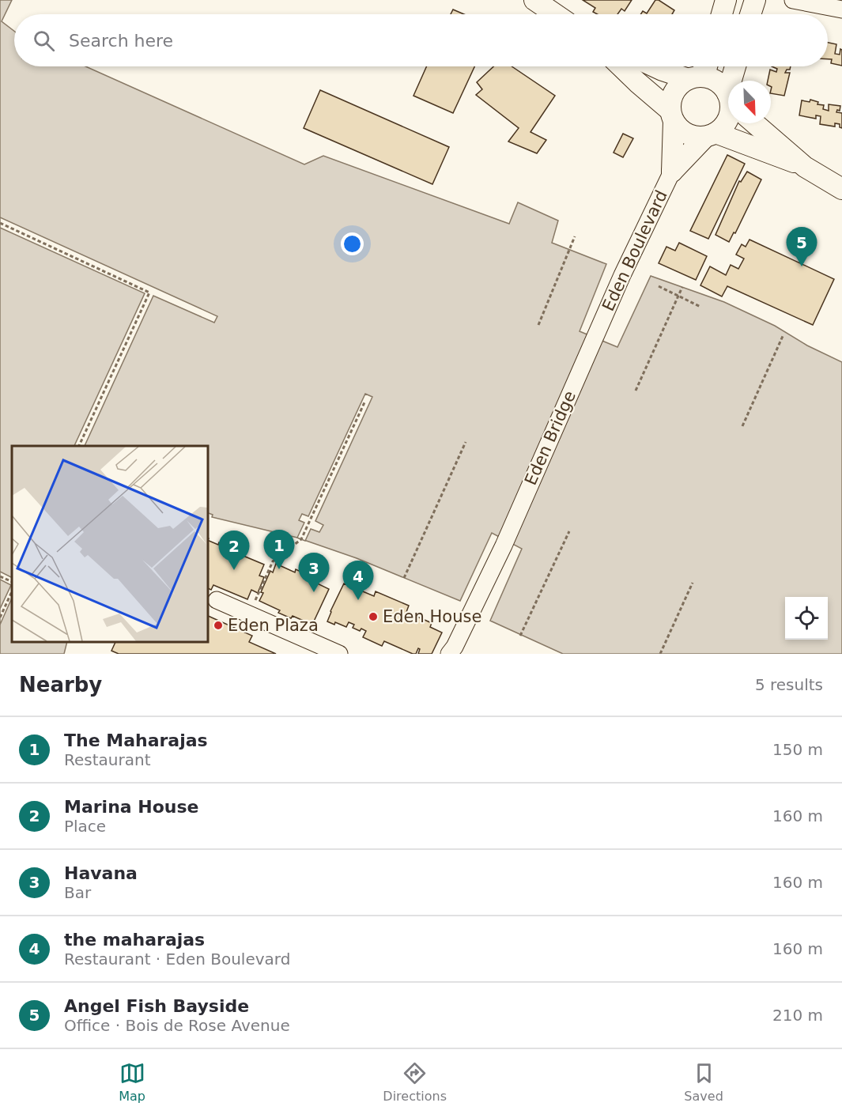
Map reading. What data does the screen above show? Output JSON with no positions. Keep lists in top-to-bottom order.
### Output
{
  "streets": {
    "street": ["Eden Boulevard", "Eden Bridge"]
  },
  "crossings": [
    ["Eden Boulevard", "Eden Bridge"]
  ],
  "places": ["Eden House", "Eden Plaza"],
  "north": "bottom right",
  "page": {
    "search": "Search here",
    "pins": [
      "5",
      "1",
      "2",
      "3",
      "4"
    ],
    "heading": ["Nearby", "5 results"],
    "list": [
      {
        "mark": "1",
        "name": "The Maharajas",
        "note": "Restaurant",
        "value": "150 m"
      },
      {
        "mark": "2",
        "name": "Marina House",
        "note": "Place",
        "value": "160 m"
      },
      {
        "mark": "3",
        "name": "Havana",
        "note": "Bar",
        "value": "160 m"
      },
      {
        "mark": "4",
        "name": "the maharajas",
        "note": "Restaurant · Eden Boulevard",
        "value": "160 m"
      },
      {
        "mark": "5",
        "name": "Angel Fish Bayside",
        "note": "Office · Bois de Rose Avenue",
        "value": "210 m"
      }
    ],
    "nav": ["Map", "Directions", "Saved"]
  }
}
